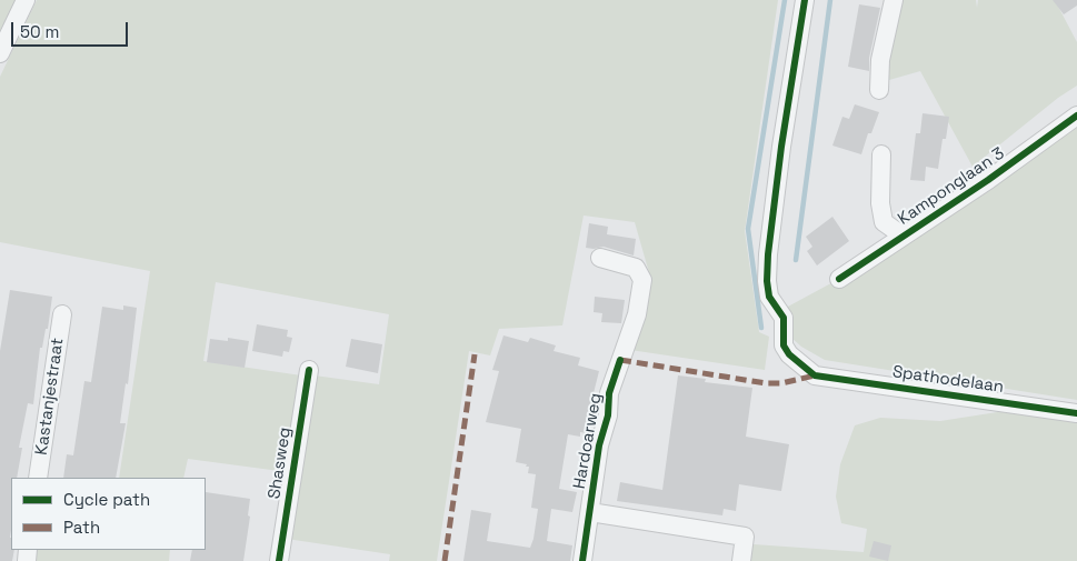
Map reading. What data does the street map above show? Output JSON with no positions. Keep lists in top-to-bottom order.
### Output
{
  "streets": {
    "street": [
      "Kamponglaan 3",
      "Spathodelaan",
      "Kastanjestraat",
      "Hardoarweg",
      "Shasweg"
    ]
  },
  "legend": ["Cycle path", "Path"],
  "scale_bar": "50 m"
}
